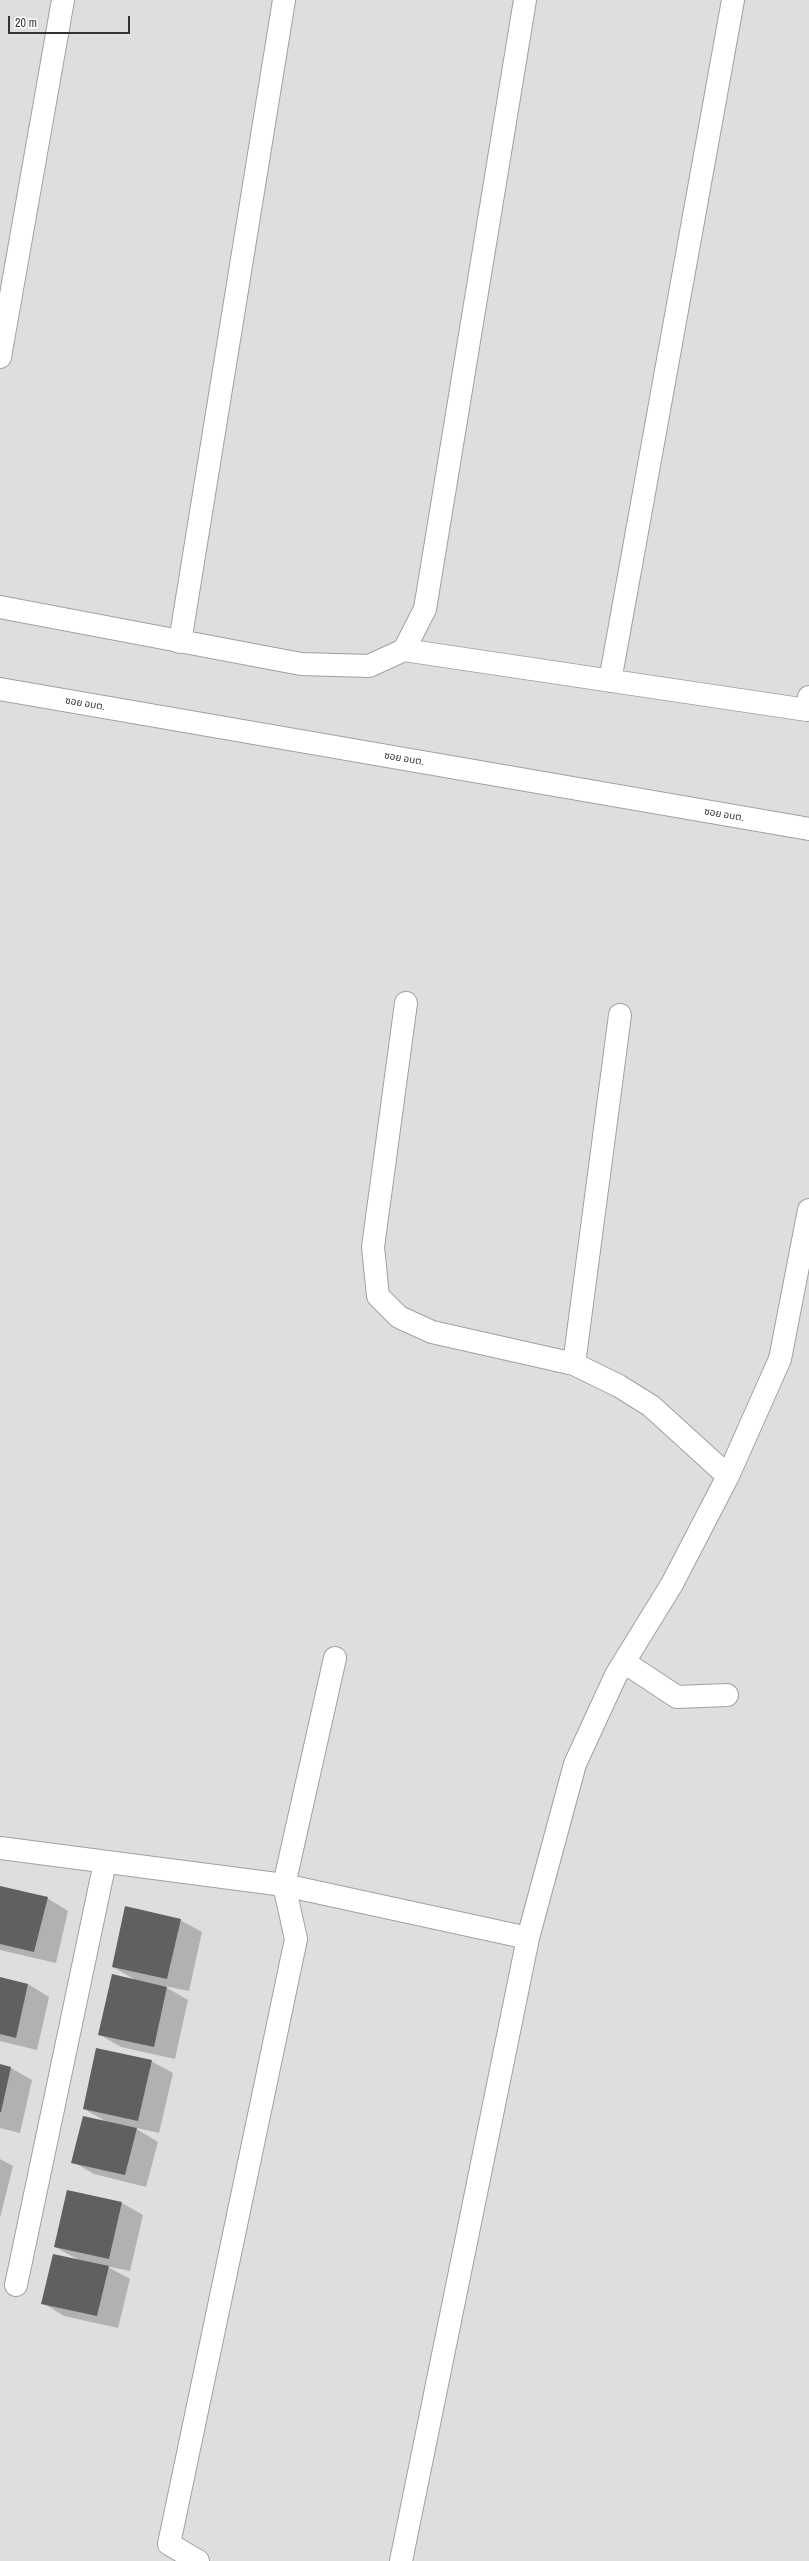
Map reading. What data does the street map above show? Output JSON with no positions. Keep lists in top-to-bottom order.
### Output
{
  "streets": {
    "street": ["ซอย อบต."]
  },
  "scale_bar": "20 m"
}
